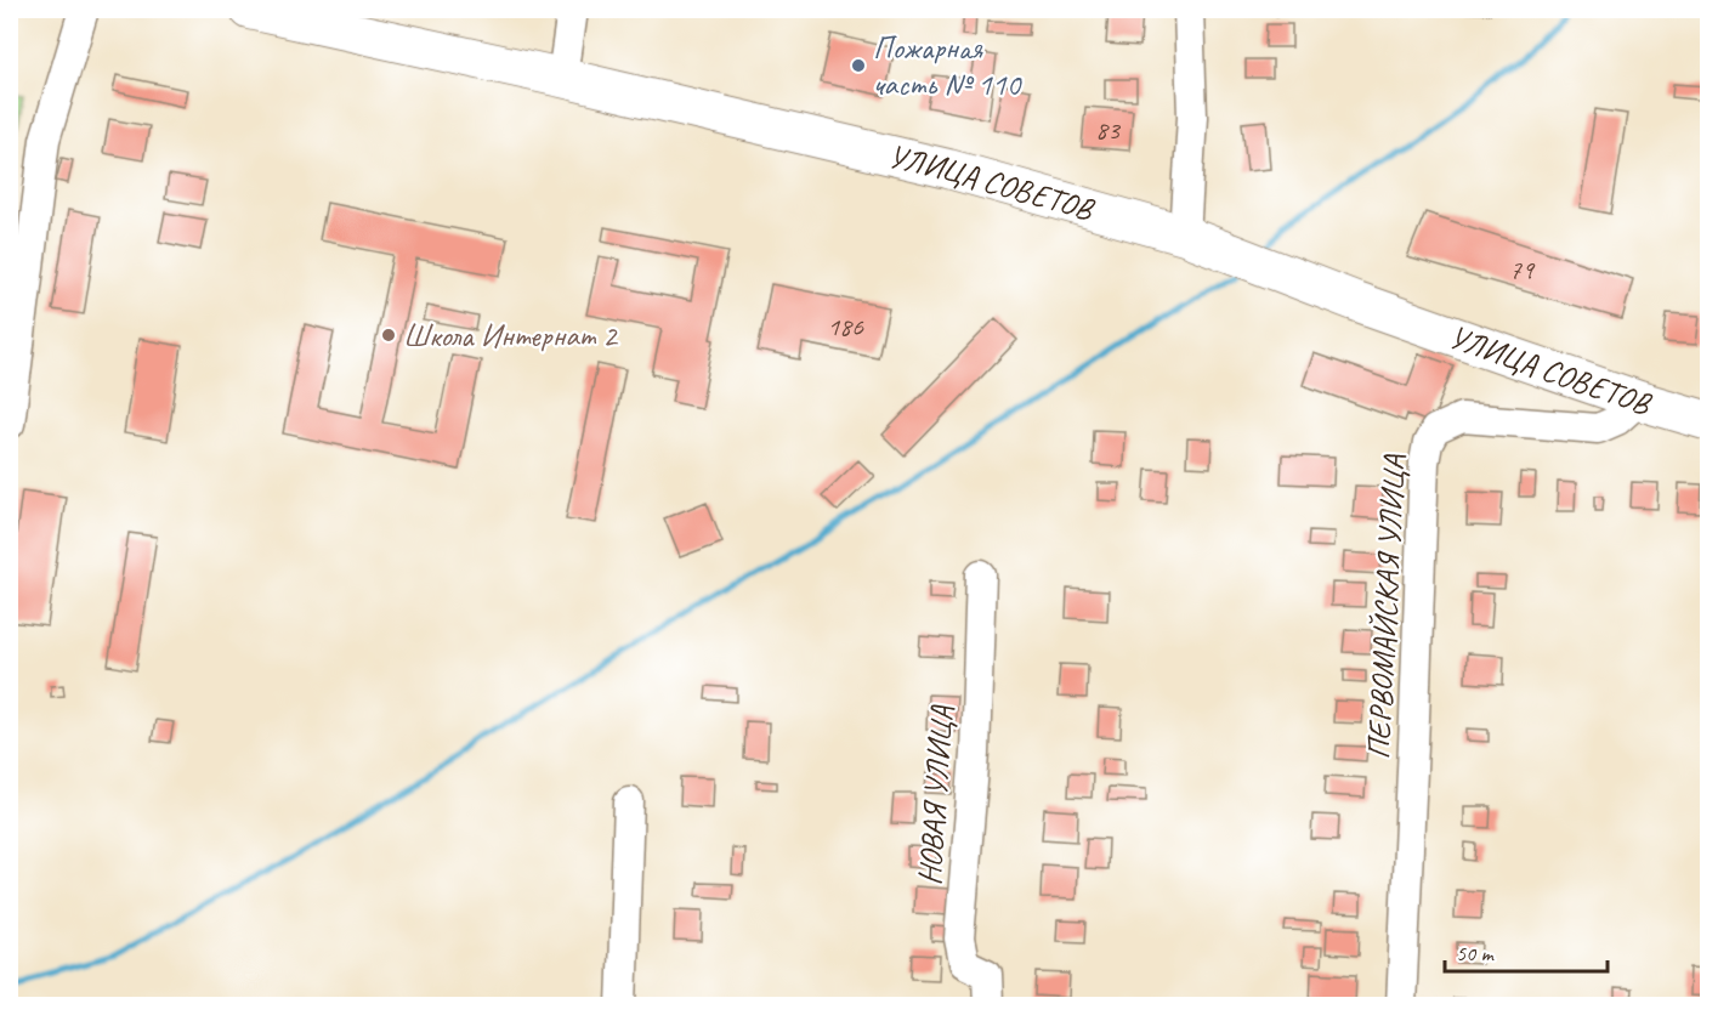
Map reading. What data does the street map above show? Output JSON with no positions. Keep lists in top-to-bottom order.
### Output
{
  "streets": {
    "main road": ["УЛИЦА СОВЕТОВ"],
    "street": ["ПЕРВОМАЙСКАЯ УЛИЦА", "НОВАЯ УЛИЦА"]
  },
  "crossings": [
    ["УЛИЦА СОВЕТОВ", "ПЕРВОМАЙСКАЯ УЛИЦА"]
  ],
  "places": ["Пожарная часть № 110", "Школа Интернат 2"],
  "house_numbers": ["83", "79", "186"],
  "scale_bar": "50 m"
}
